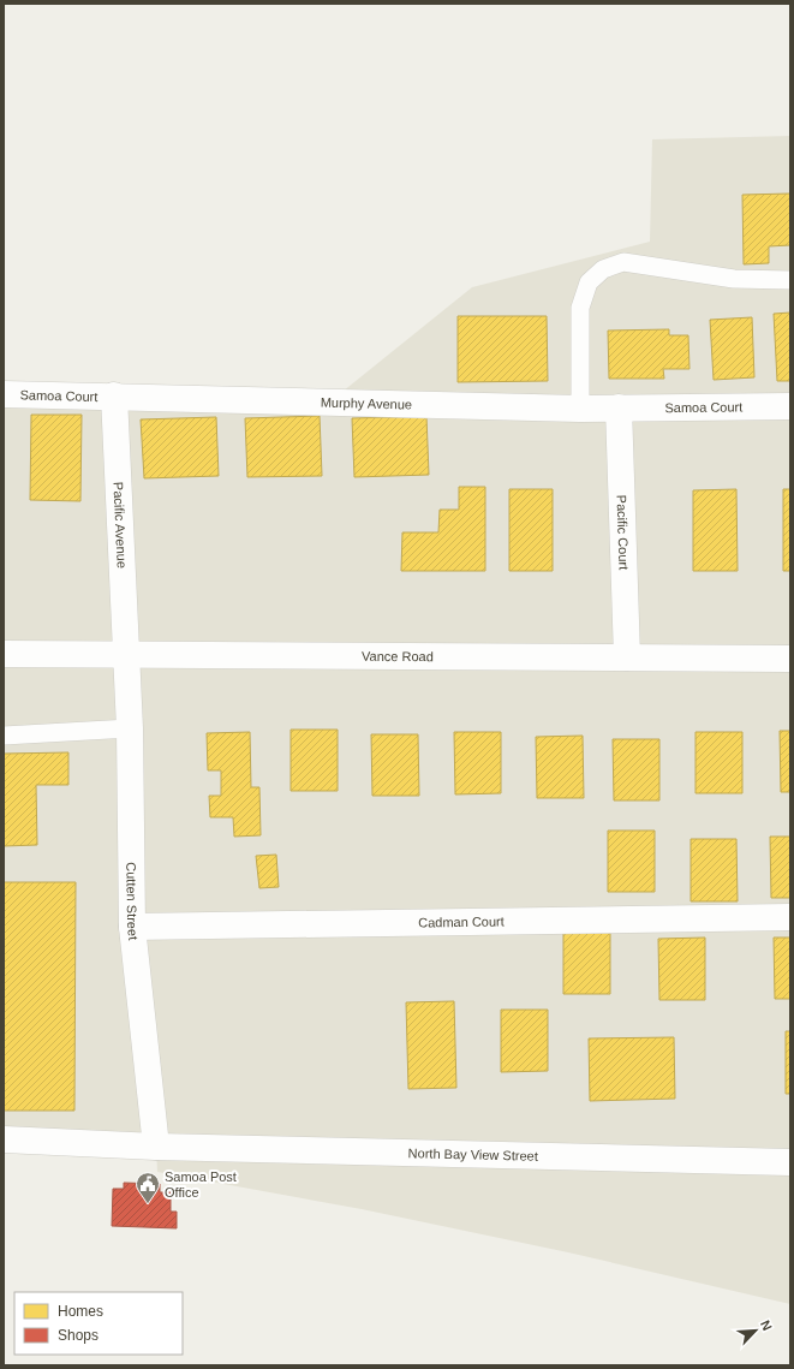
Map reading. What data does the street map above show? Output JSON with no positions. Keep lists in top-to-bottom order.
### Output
{
  "streets": {
    "street": [
      "Samoa Court",
      "Murphy Avenue",
      "Pacific Avenue",
      "Pacific Court",
      "Vance Road",
      "Cutten Street",
      "Cadman Court",
      "North Bay View Street"
    ]
  },
  "crossings": [
    ["Samoa Court", "Murphy Avenue"],
    ["Samoa Court", "Pacific Avenue"],
    ["Samoa Court", "Pacific Court"],
    ["Murphy Avenue", "Pacific Avenue"],
    ["Murphy Avenue", "Pacific Court"],
    ["Pacific Avenue", "Vance Road"],
    ["Pacific Avenue", "Cutten Street"],
    ["Pacific Court", "Vance Road"],
    ["Vance Road", "Cutten Street"],
    ["Cutten Street", "Cadman Court"],
    ["Cutten Street", "North Bay View Street"]
  ],
  "places": {
    "public building": ["Samoa Post Office"]
  },
  "legend": ["Homes", "Shops"],
  "north": "top right"
}
